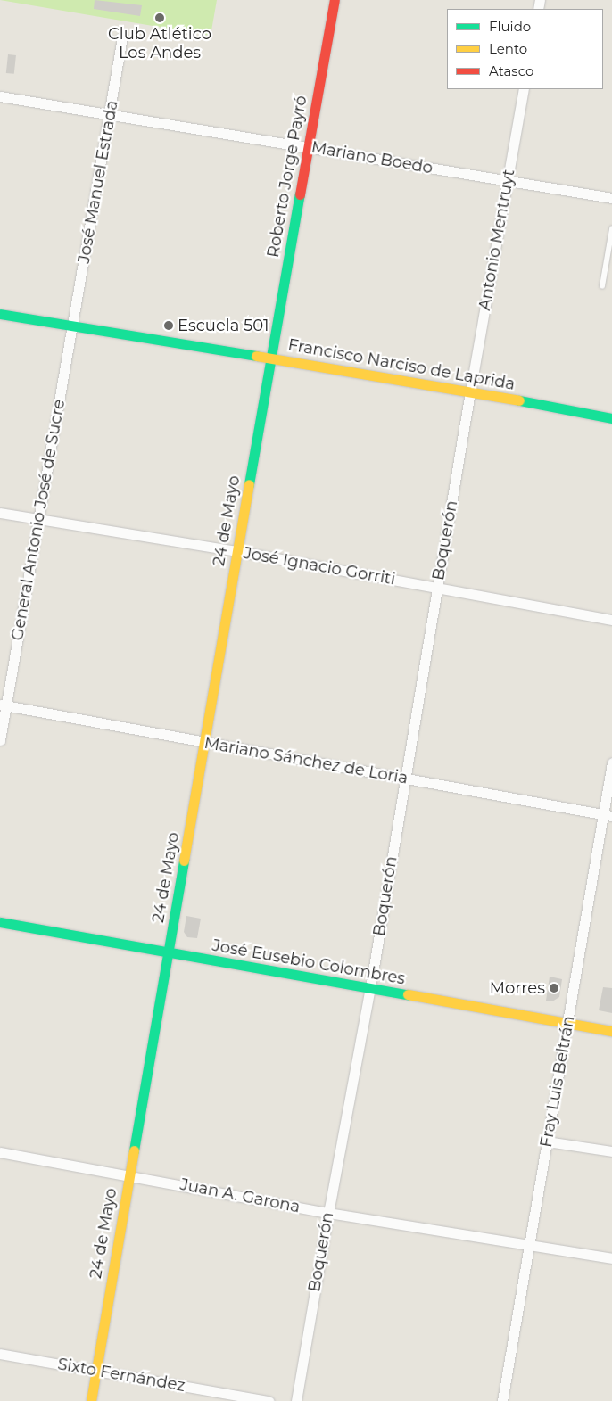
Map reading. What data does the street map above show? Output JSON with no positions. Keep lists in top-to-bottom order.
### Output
{
  "streets": {
    "street": [
      "Mariano Boedo",
      "Roberto Jorge Payró",
      "José Manuel Estrada",
      "Antonio Mentruyt",
      "Francisco Narciso de Laprida",
      "General Antonio José de Sucre",
      "24 de Mayo",
      "Boquerón",
      "José Ignacio Gorriti",
      "Mariano Sánchez de Loria",
      "José Eusebio Colombres",
      "Fray Luis Beltrán",
      "Juan A. Garona",
      "Sixto Fernández"
    ]
  },
  "crossings": [
    ["Mariano Boedo", "Roberto Jorge Payró"],
    ["Mariano Boedo", "José Manuel Estrada"],
    ["Mariano Boedo", "Antonio Mentruyt"],
    ["Roberto Jorge Payró", "Francisco Narciso de Laprida"],
    ["Roberto Jorge Payró", "24 de Mayo"],
    ["José Manuel Estrada", "Francisco Narciso de Laprida"],
    ["José Manuel Estrada", "General Antonio José de Sucre"],
    ["Antonio Mentruyt", "Francisco Narciso de Laprida"],
    ["Antonio Mentruyt", "Boquerón"],
    ["Francisco Narciso de Laprida", "General Antonio José de Sucre"],
    ["Francisco Narciso de Laprida", "24 de Mayo"],
    ["Francisco Narciso de Laprida", "Boquerón"],
    ["General Antonio José de Sucre", "José Ignacio Gorriti"],
    ["General Antonio José de Sucre", "Mariano Sánchez de Loria"],
    ["24 de Mayo", "José Ignacio Gorriti"],
    ["24 de Mayo", "Mariano Sánchez de Loria"],
    ["24 de Mayo", "José Eusebio Colombres"],
    ["24 de Mayo", "Juan A. Garona"],
    ["24 de Mayo", "Sixto Fernández"],
    ["Boquerón", "José Ignacio Gorriti"],
    ["Boquerón", "Mariano Sánchez de Loria"],
    ["Boquerón", "José Eusebio Colombres"],
    ["Boquerón", "Juan A. Garona"],
    ["Mariano Sánchez de Loria", "Fray Luis Beltrán"],
    ["José Eusebio Colombres", "Fray Luis Beltrán"],
    ["Fray Luis Beltrán", "Juan A. Garona"]
  ],
  "places": ["Club Atlético Los Andes", "Escuela 501", "Morres"],
  "legend": ["Fluido", "Lento", "Atasco"]
}
